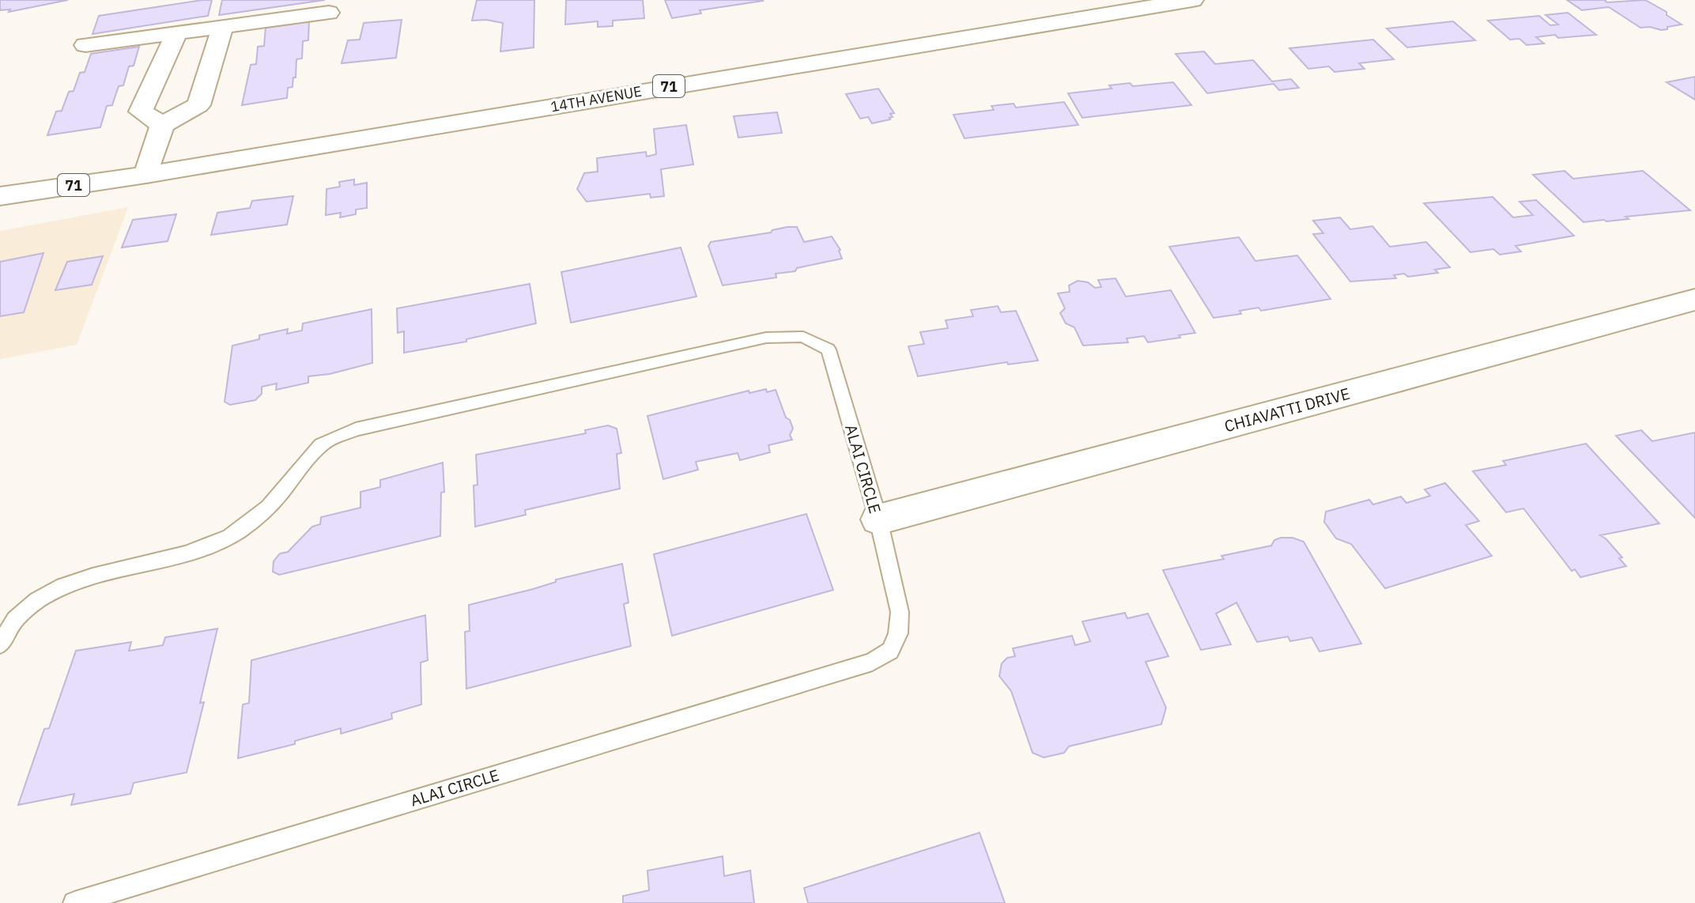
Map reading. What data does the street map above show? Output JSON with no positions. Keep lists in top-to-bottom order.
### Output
{
  "streets": {
    "main road": ["71", "14TH AVENUE"],
    "street": ["CHIAVATTI DRIVE"],
    "lane": ["ALAI CIRCLE"]
  },
  "crossings": [
    ["CHIAVATTI DRIVE", "ALAI CIRCLE"]
  ]
}
